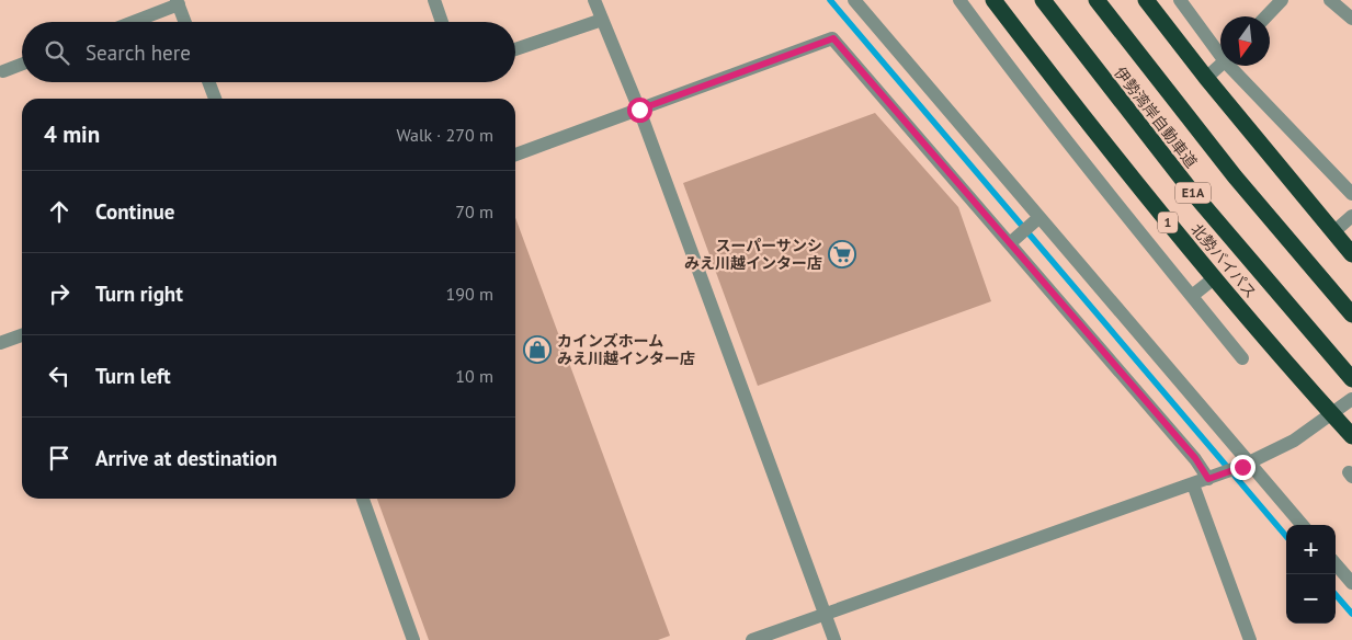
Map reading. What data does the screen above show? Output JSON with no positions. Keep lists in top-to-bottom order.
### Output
{
  "streets": {
    "highway": [
      "伊勢湾岸自動車道",
      "E1A",
      "1",
      "北勢バイパス"
    ]
  },
  "places": {
    "supermarket": ["スーパーサンシ みえ川越インター店"],
    "shop": ["カインズホーム みえ川越インター店"]
  },
  "north": "bottom",
  "page": {
    "search": "Search here",
    "heading": ["4 min", "Walk · 270 m"],
    "list": [
      ["Continue", "70 m"],
      ["Turn right", "190 m"],
      ["Turn left", "10 m"],
      "Arrive at destination"
    ],
    "map_buttons": ["+", "−"]
  }
}
